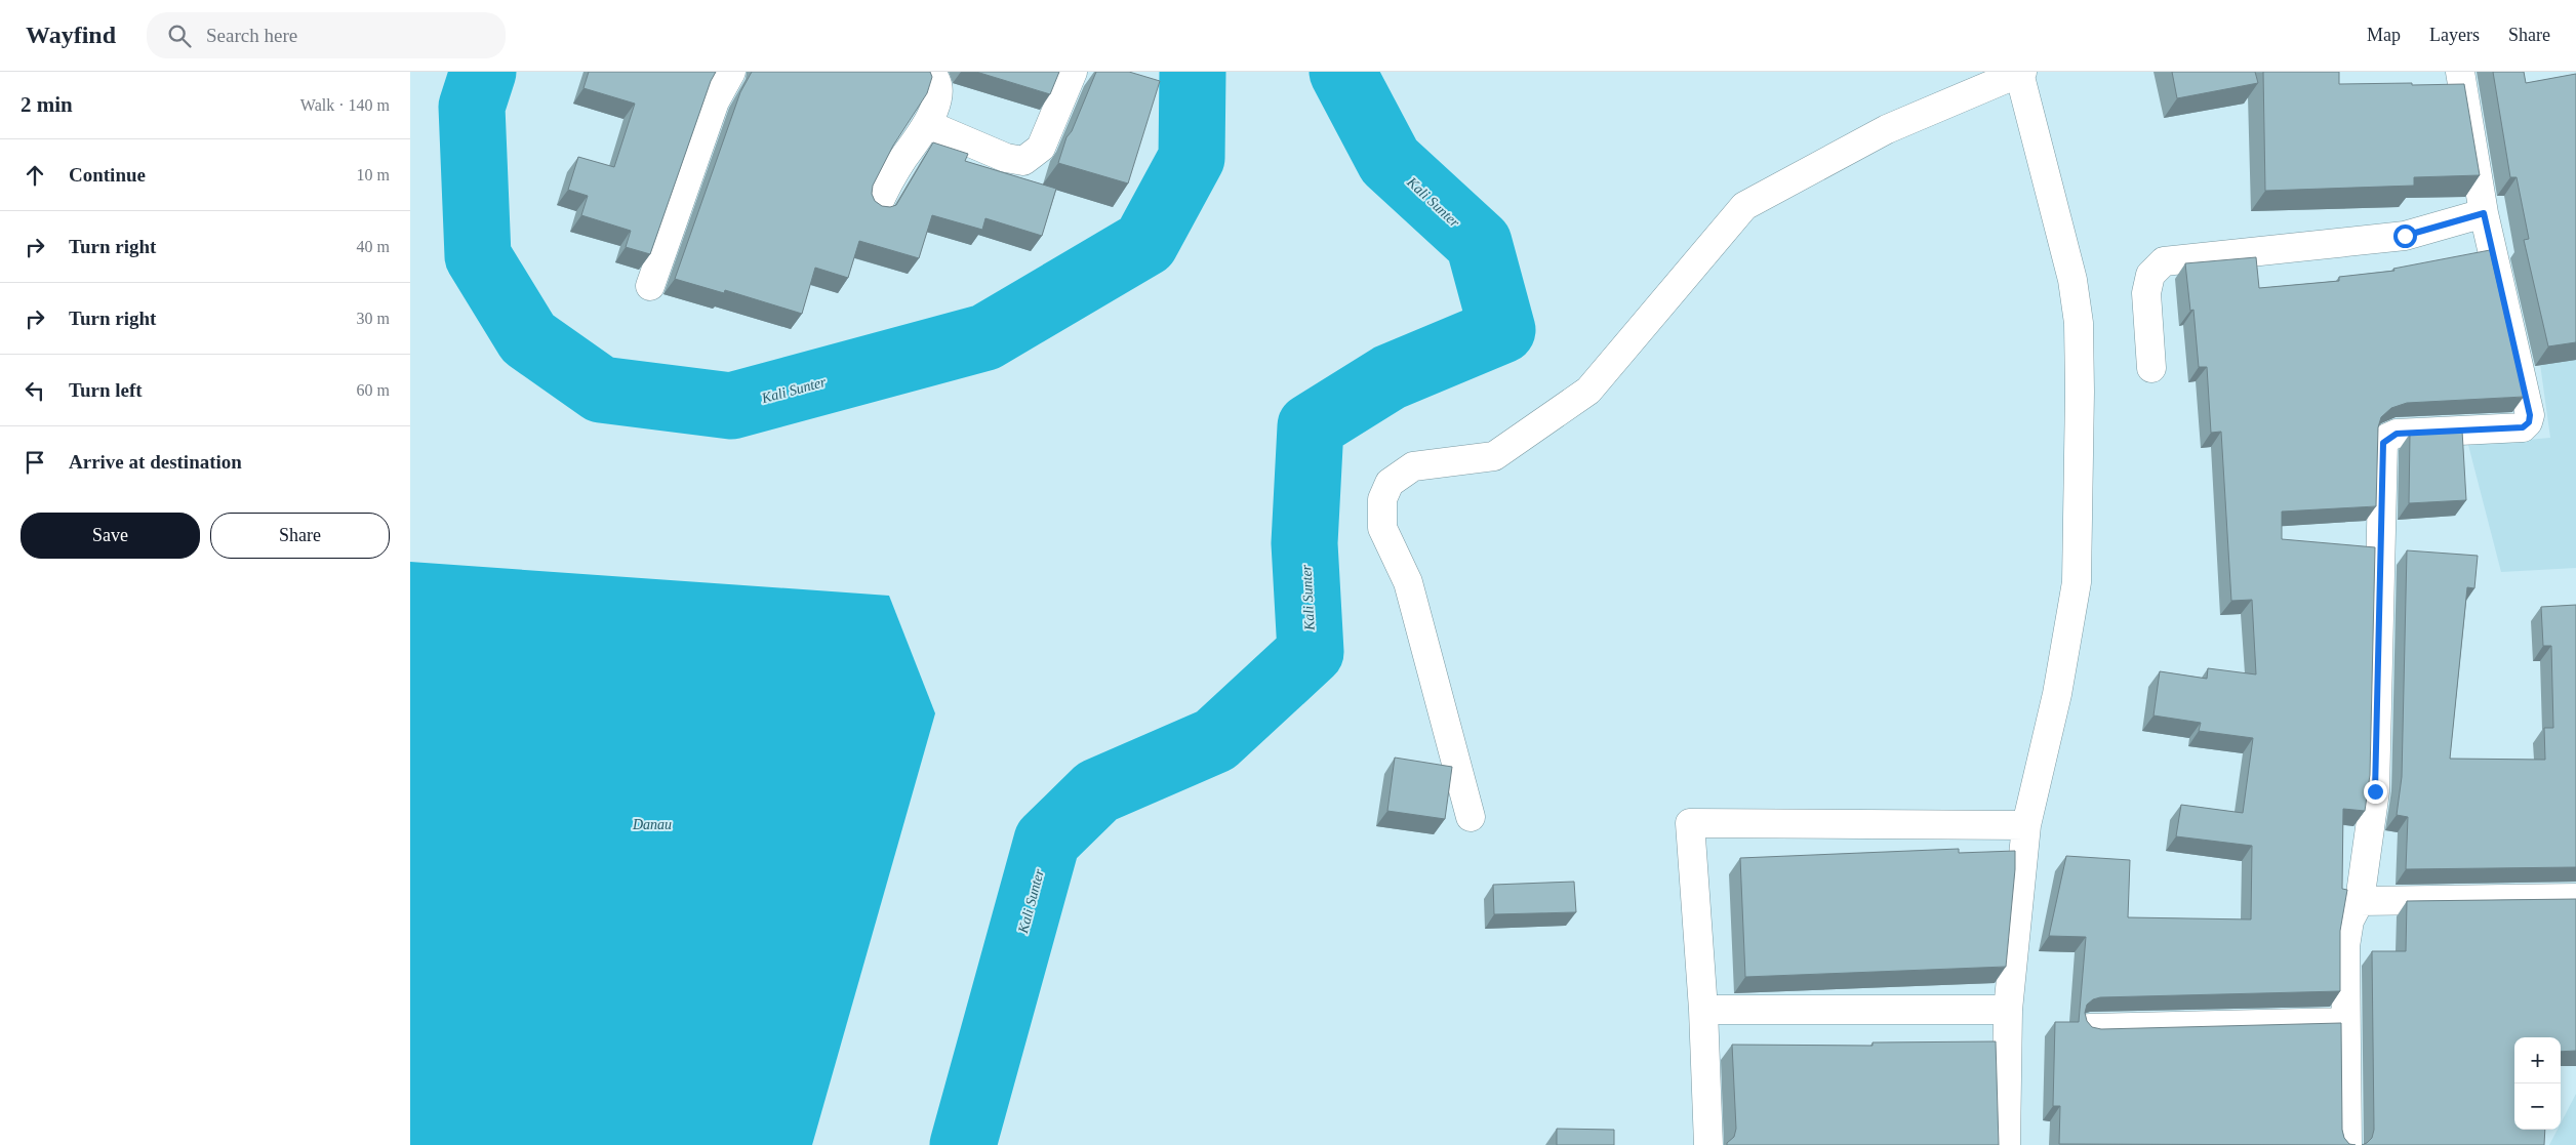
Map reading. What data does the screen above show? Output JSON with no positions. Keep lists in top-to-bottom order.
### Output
{
  "water": ["Kali Sunter", "Danau"],
  "page": {
    "header": "Wayfind",
    "search": "Search here",
    "nav": ["Map", "Layers", "Share"],
    "heading": ["2 min", "Walk · 140 m"],
    "list": [
      ["Continue", "10 m"],
      ["Turn right", "40 m"],
      ["Turn right", "30 m"],
      ["Turn left", "60 m"],
      "Arrive at destination"
    ],
    "buttons": ["Save", "Share"],
    "map_buttons": ["+", "−"]
  }
}
